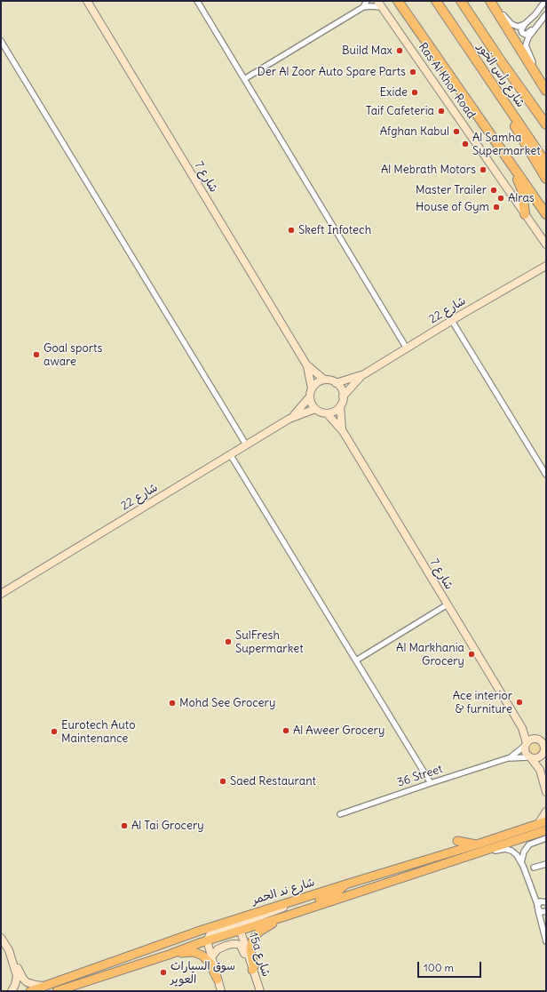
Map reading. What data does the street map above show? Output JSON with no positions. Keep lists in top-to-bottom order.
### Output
{
  "streets": {
    "highway": ["شارع رأس الخور"],
    "main road": ["شارع ند الحمر"],
    "street": [
      "Ras Al Khor Road",
      "شارع 7",
      "شارع 22",
      "36 Street",
      "15a شارع"
    ]
  },
  "crossings": [
    ["شارع 7", "شارع 22"],
    ["شارع 7", "36 Street"],
    ["شارع ند الحمر", "15a شارع"]
  ],
  "places": [
    "Build Max",
    "Der Al Zoor Auto Spare Parts",
    "Exide",
    "Taif Cafeteria",
    "Afghan Kabul",
    "Al Samha Supermarket",
    "Al Mebrath Motors",
    "Master Trailer",
    "Alras",
    "House of Gym",
    "Skeft Infotech",
    "Goal sports aware",
    "SulFresh Supermarket",
    "Al Markhania Grocery",
    "Ace interior & furniture",
    "Mohd See Grocery",
    "Al Aweer Grocery",
    "Eurotech Auto Maintenance",
    "Saed Restaurant",
    "Al Tai Grocery",
    "سوق السيارات العوير"
  ],
  "scale_bar": "100 m"
}
